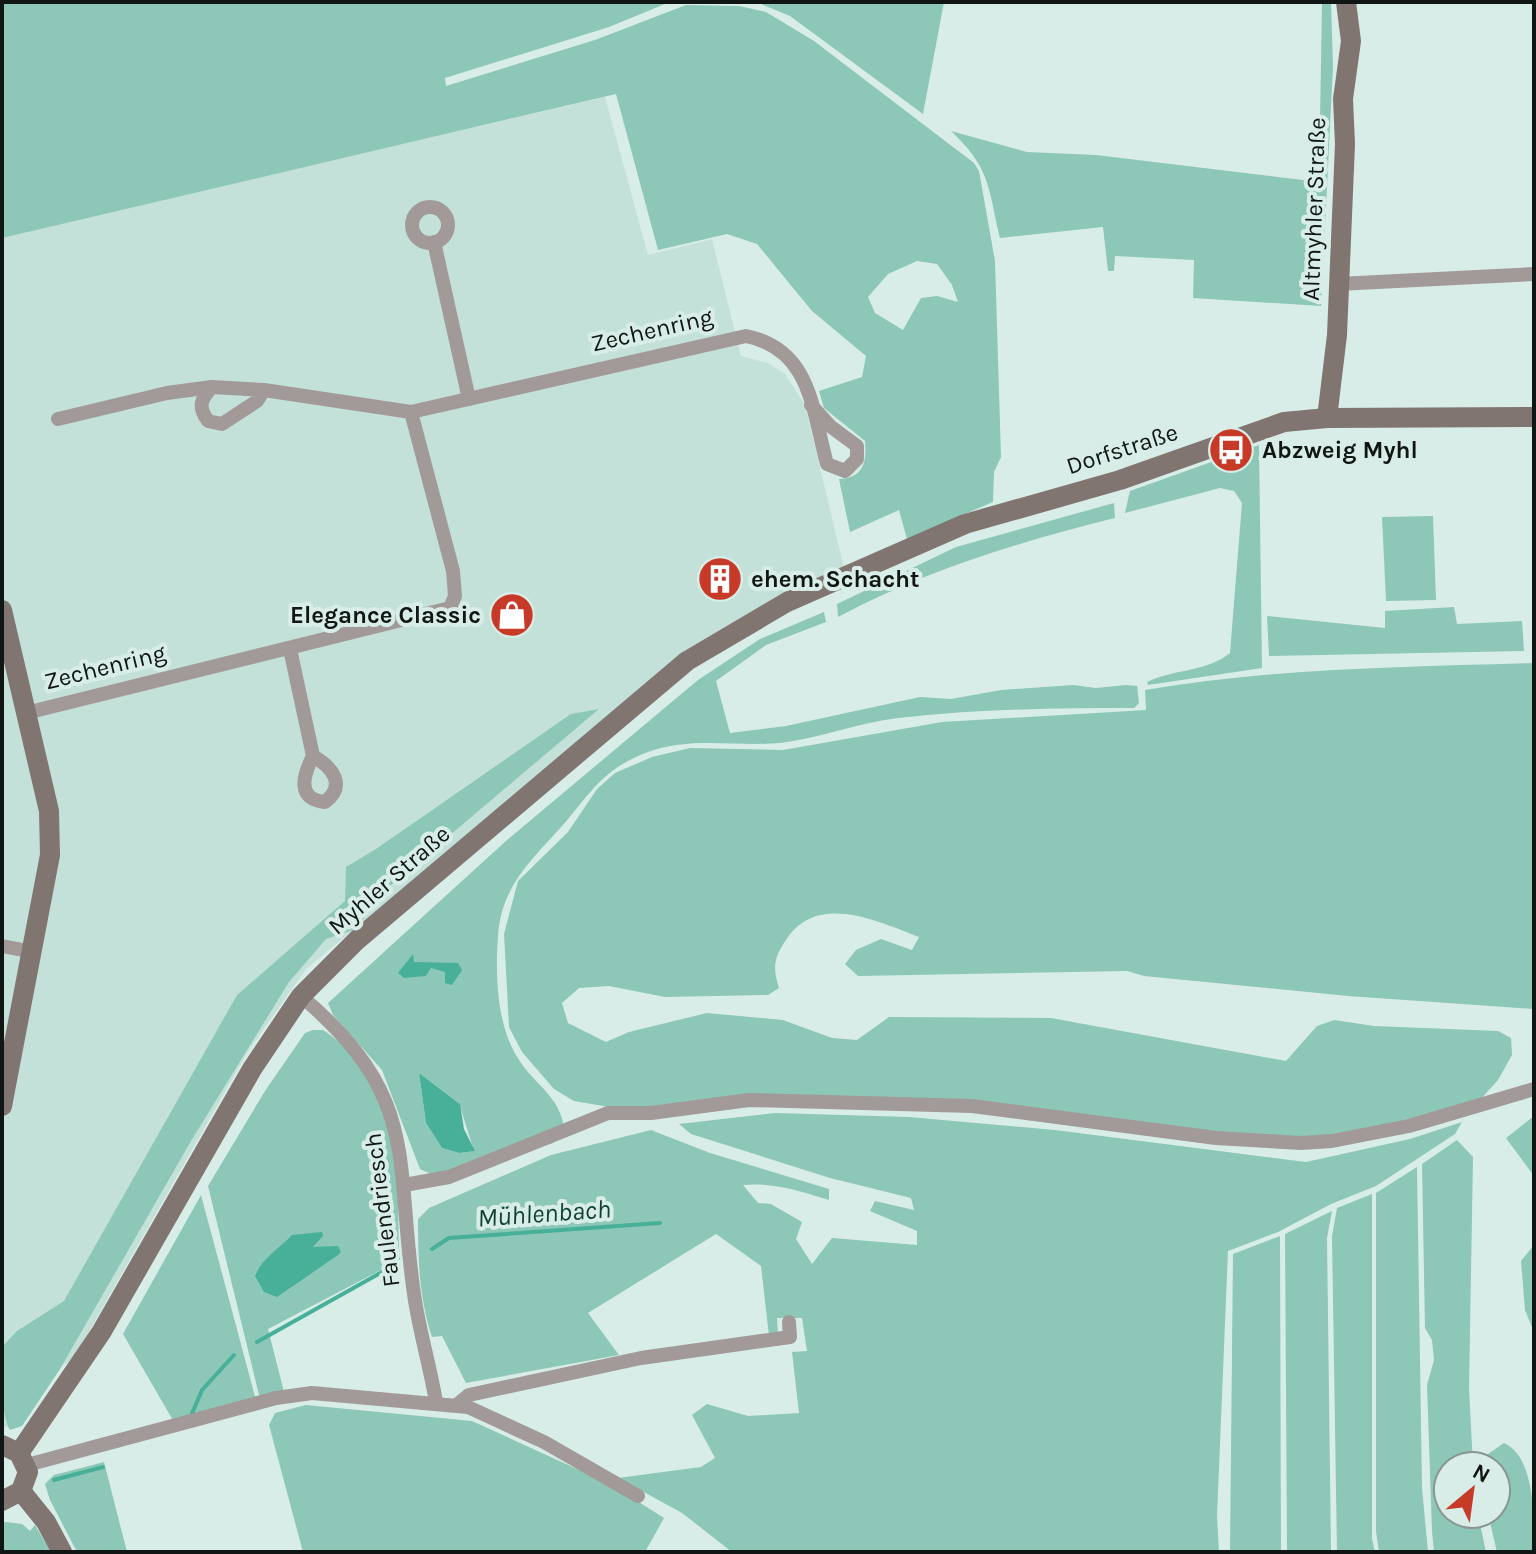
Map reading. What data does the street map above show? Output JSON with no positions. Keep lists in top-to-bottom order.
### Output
{
  "streets": {
    "main road": [
      "Altmyhler Straße",
      "Zechenring",
      "Dorfstraße",
      "Myhler Straße"
    ],
    "street": ["Faulendriesch"]
  },
  "crossings": [
    ["Altmyhler Straße", "Dorfstraße"],
    ["Dorfstraße", "Myhler Straße"],
    ["Myhler Straße", "Faulendriesch"]
  ],
  "water": ["Mühlenbach"],
  "places": {
    "bus stop": ["Abzweig Myhl"],
    "building": ["ehem. Schacht"],
    "shop": ["Elegance Classic"]
  },
  "north": "top right"
}
